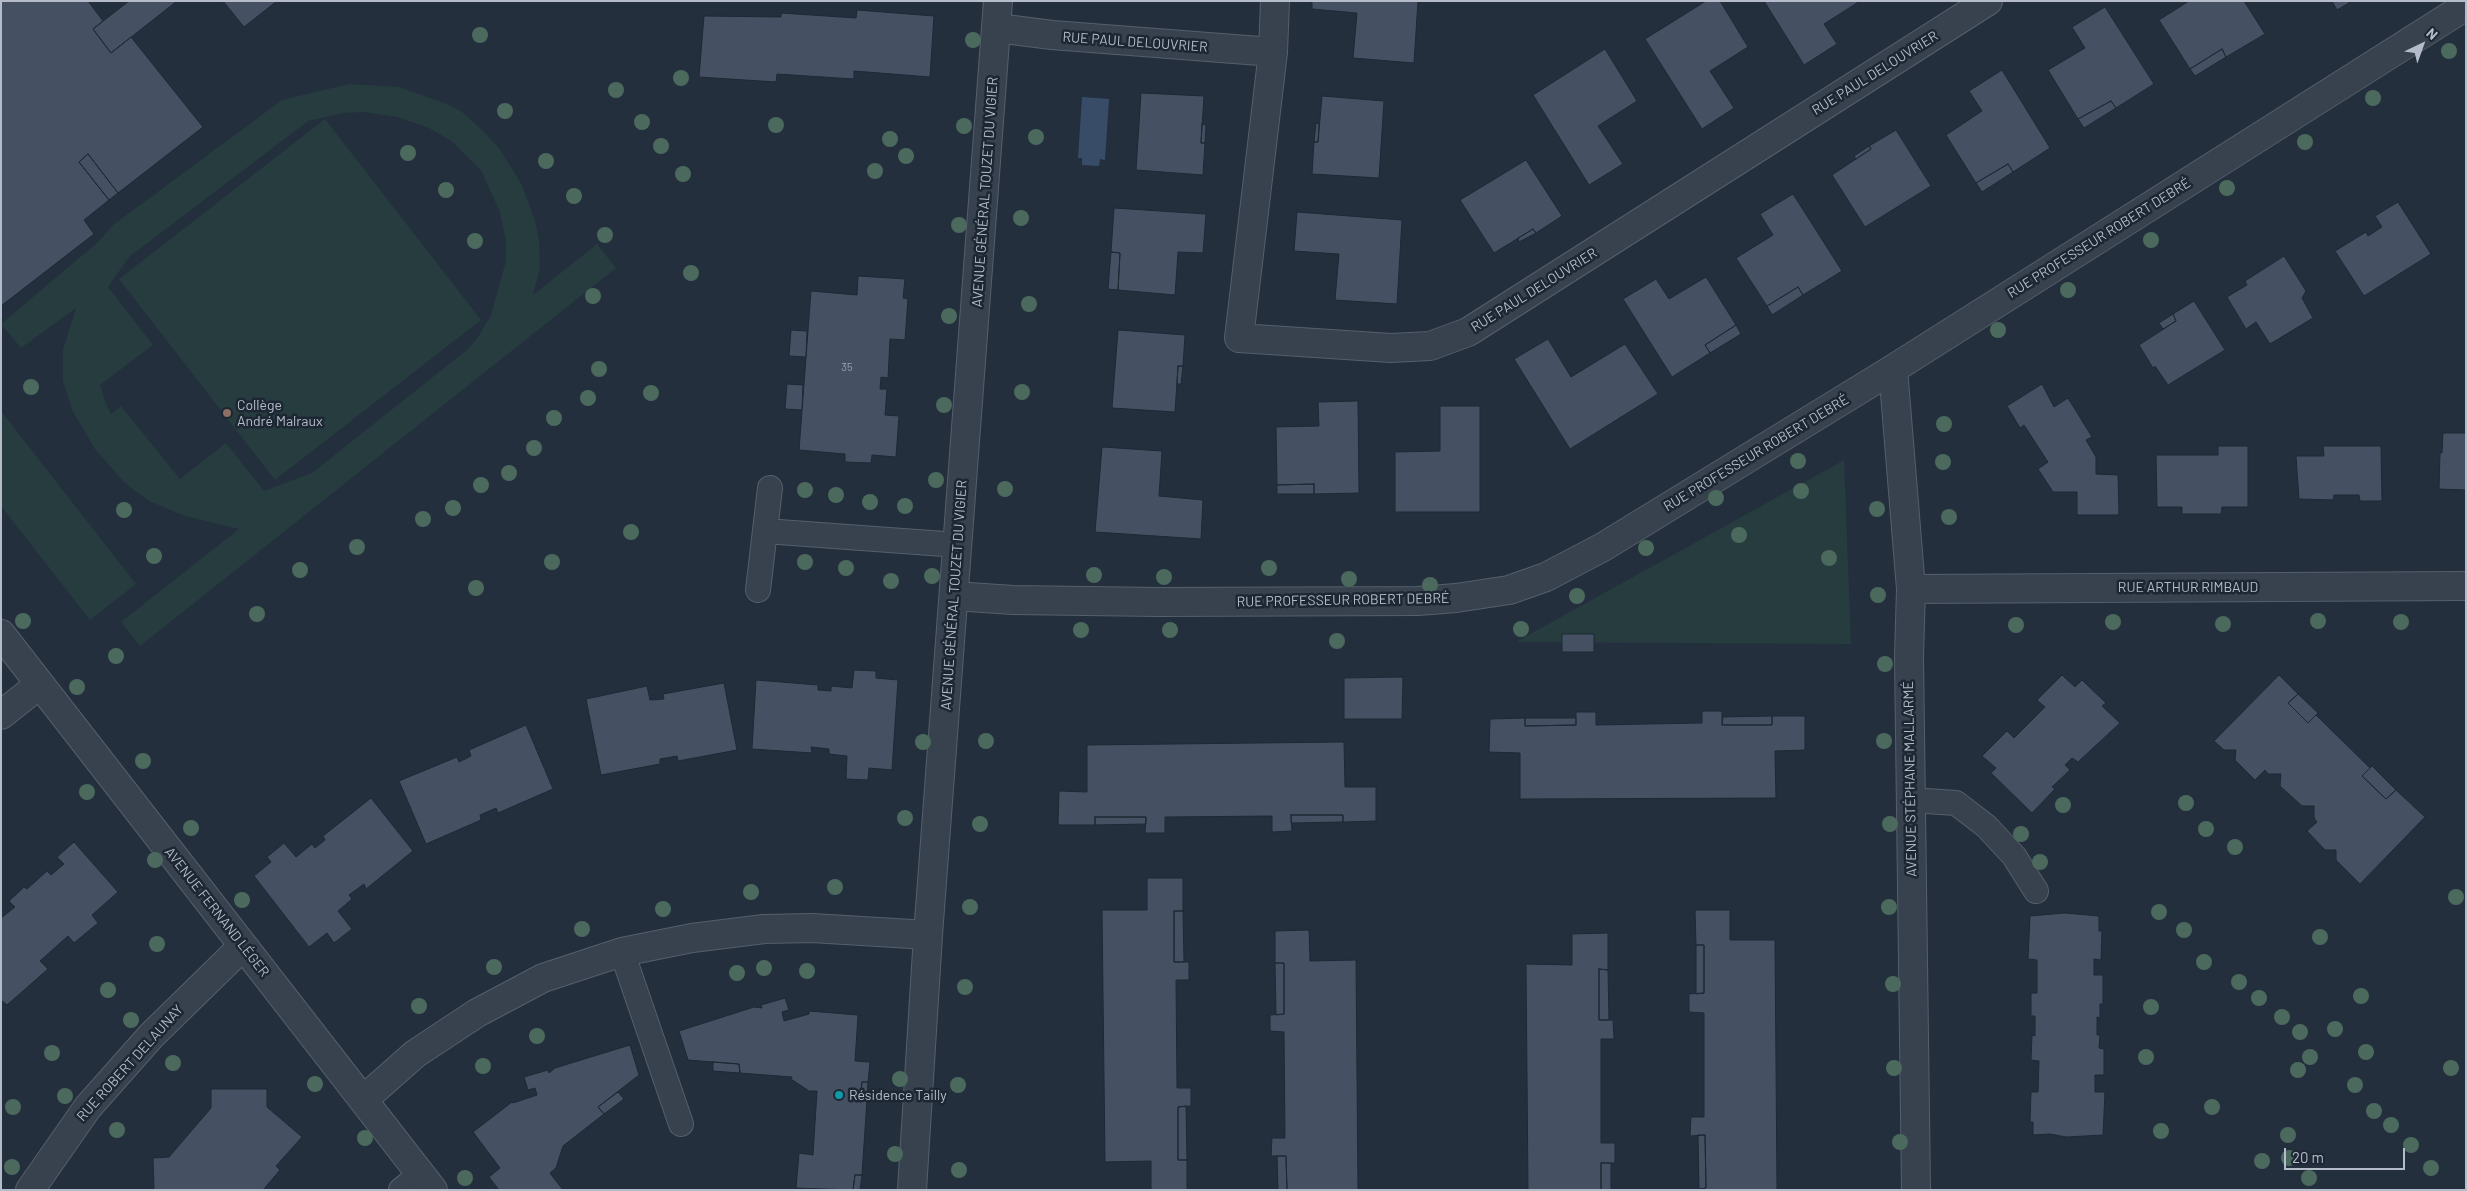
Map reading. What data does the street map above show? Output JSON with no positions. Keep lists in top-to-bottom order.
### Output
{
  "streets": {
    "street": [
      "RUE PAUL DELOUVRIER",
      "AVENUE GÉNÉRAL TOUZET DU VIGIER",
      "RUE PROFESSEUR ROBERT DEBRÉ",
      "RUE ARTHUR RIMBAUD",
      "AVENUE STÉPHANE MALLARMÉ",
      "AVENUE FERNAND LÉGER",
      "RUE ROBERT DELAUNAY"
    ]
  },
  "crossings": [
    ["RUE PAUL DELOUVRIER", "AVENUE GÉNÉRAL TOUZET DU VIGIER"],
    ["AVENUE GÉNÉRAL TOUZET DU VIGIER", "RUE PROFESSEUR ROBERT DEBRÉ"],
    ["RUE PROFESSEUR ROBERT DEBRÉ", "AVENUE STÉPHANE MALLARMÉ"],
    ["RUE ARTHUR RIMBAUD", "AVENUE STÉPHANE MALLARMÉ"],
    ["AVENUE FERNAND LÉGER", "RUE ROBERT DELAUNAY"]
  ],
  "places": ["Collège André Malraux", "Résidence Tailly"],
  "house_numbers": ["35"],
  "scale_bar": "20 m",
  "north": "top right"
}
